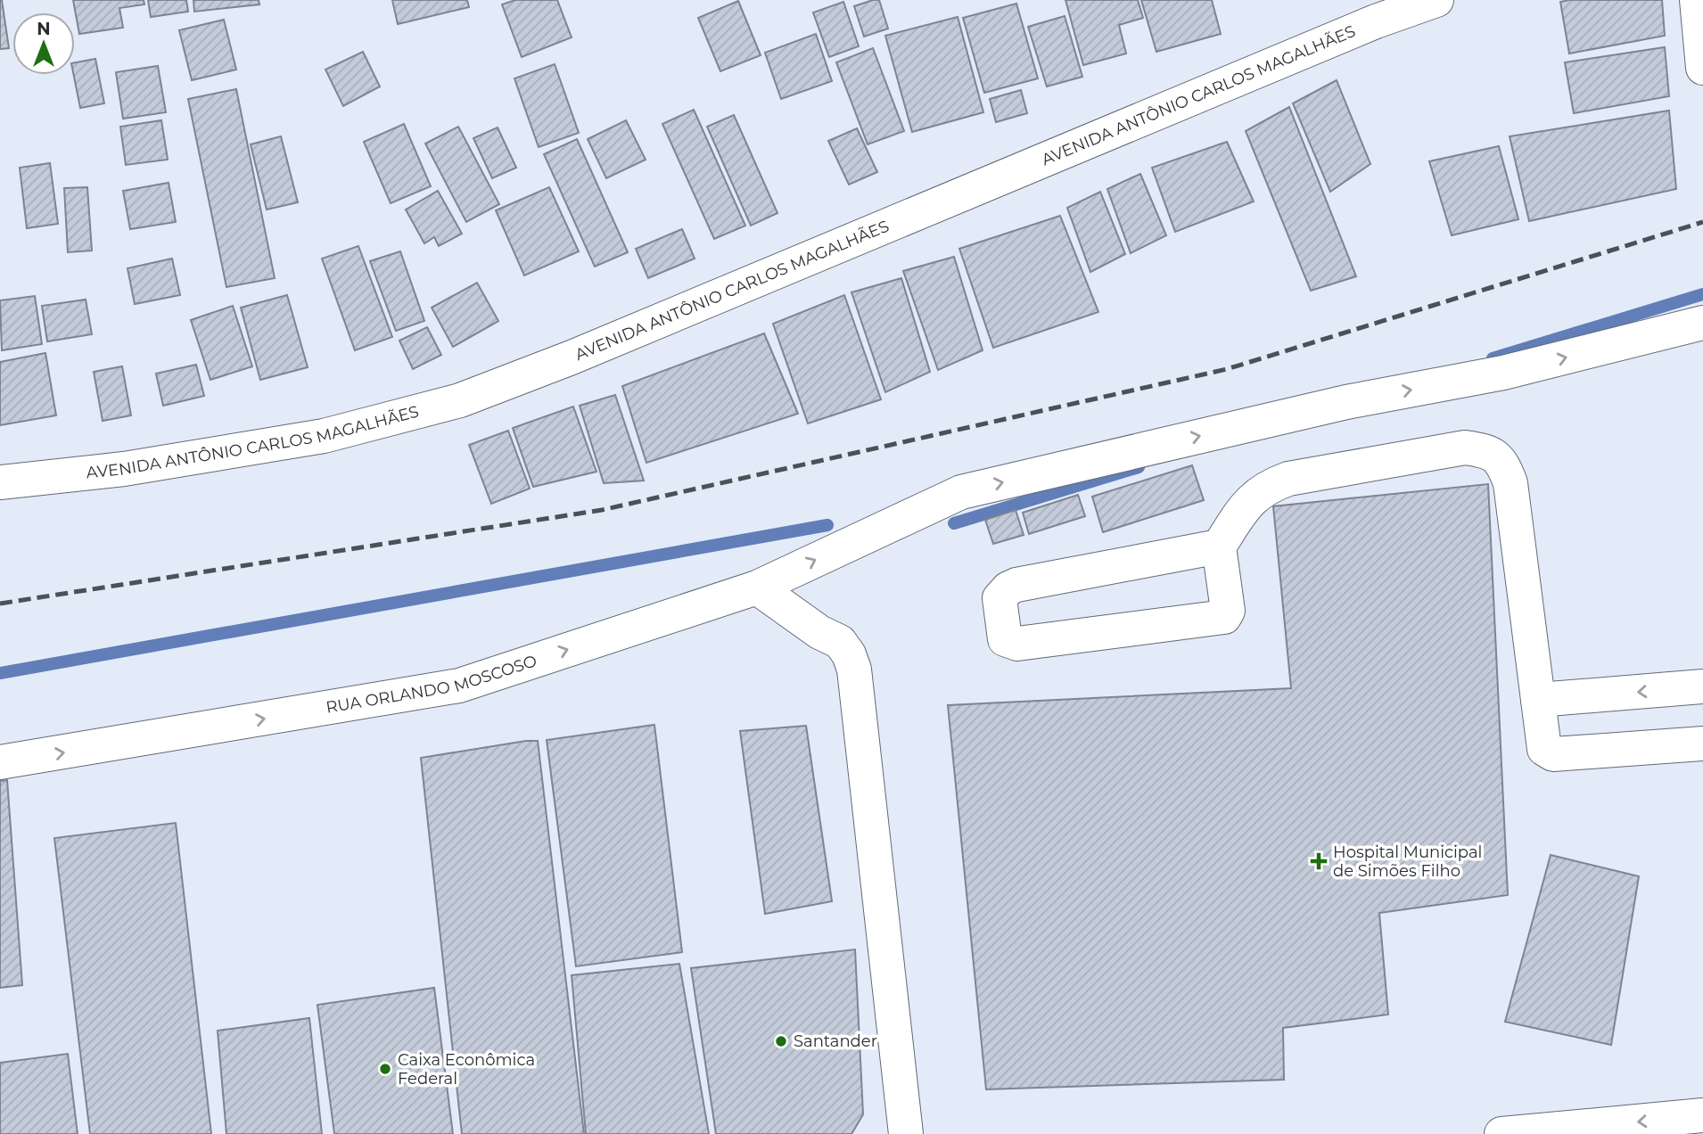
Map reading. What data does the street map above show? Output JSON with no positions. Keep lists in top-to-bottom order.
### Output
{
  "streets": {
    "street": ["AVENIDA ANTÔNIO CARLOS MAGALHÃES", "RUA ORLANDO MOSCOSO"]
  },
  "one_way": ["RUA ORLANDO MOSCOSO"],
  "places": {
    "health": ["Hospital Municipal de Simões Filho"],
    "other": ["Santander", "Caixa Econômica Federal"]
  },
  "north": "top"
}
